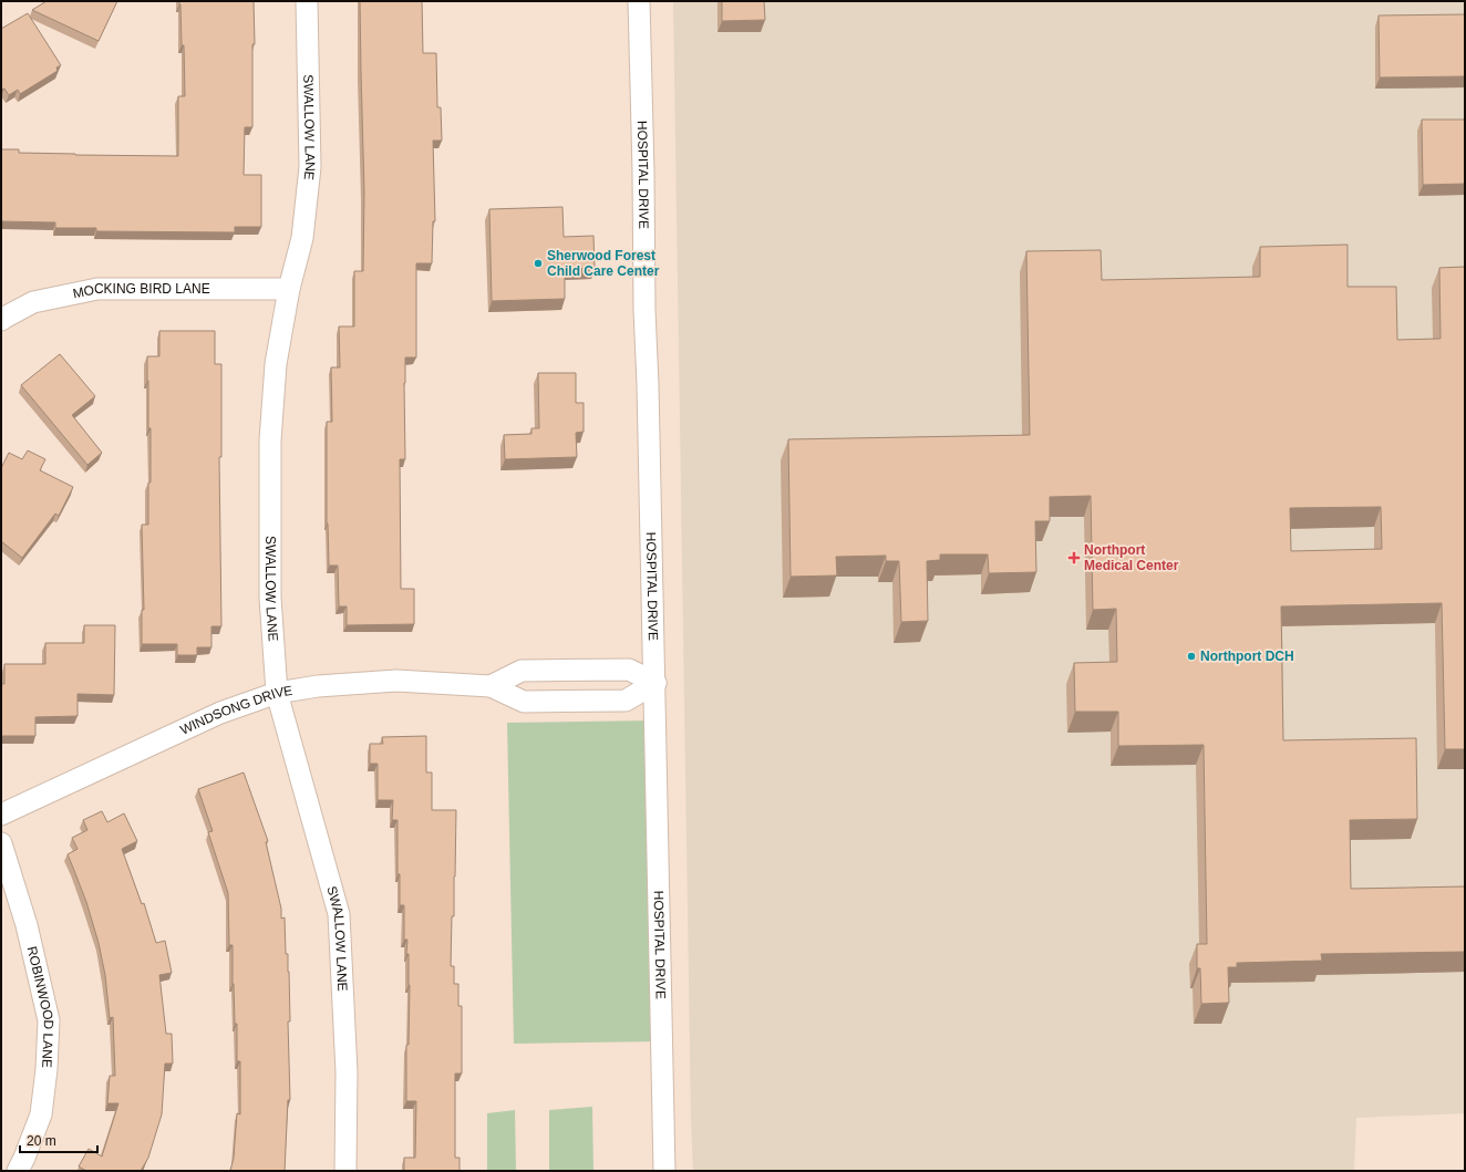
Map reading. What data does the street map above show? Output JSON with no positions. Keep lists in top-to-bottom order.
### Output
{
  "streets": {
    "street": [
      "SWALLOW LANE",
      "HOSPITAL DRIVE",
      "MOCKING BIRD LANE",
      "WINDSONG DRIVE",
      "ROBINWOOD LANE"
    ]
  },
  "crossings": [
    ["SWALLOW LANE", "MOCKING BIRD LANE"],
    ["SWALLOW LANE", "WINDSONG DRIVE"],
    ["HOSPITAL DRIVE", "WINDSONG DRIVE"]
  ],
  "places": {
    "other": ["Sherwood Forest Child Care Center", "Northport DCH"],
    "health": ["Northport Medical Center"]
  },
  "scale_bar": "20 m"
}
